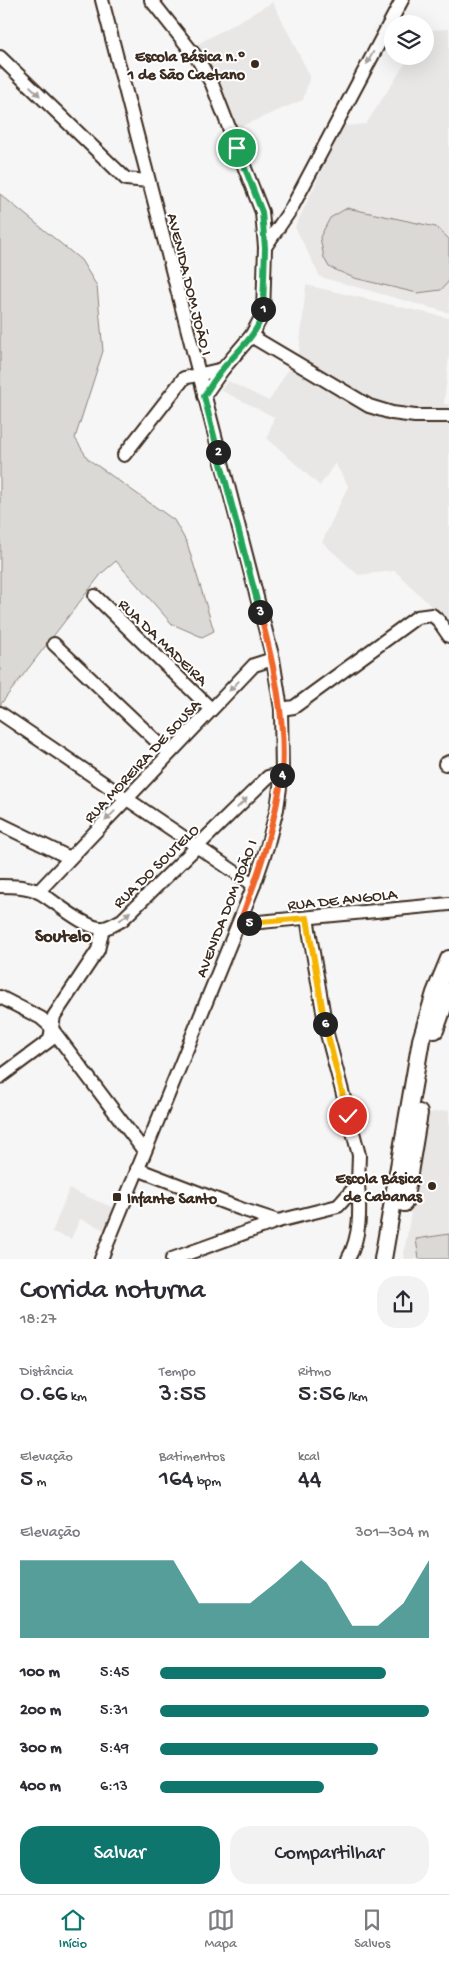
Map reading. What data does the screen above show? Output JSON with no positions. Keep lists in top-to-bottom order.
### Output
{
  "streets": {
    "street": [
      "AVENIDA DOM JOÃO I",
      "RUA DA MADEIRA",
      "RUA MOREIRA DE SOUSA",
      "RUA DO SOUTELO",
      "RUA DE ANGOLA"
    ]
  },
  "crossings": [
    ["AVENIDA DOM JOÃO I", "RUA MOREIRA DE SOUSA"],
    ["AVENIDA DOM JOÃO I", "RUA DO SOUTELO"],
    ["AVENIDA DOM JOÃO I", "RUA DE ANGOLA"],
    ["RUA DA MADEIRA", "RUA MOREIRA DE SOUSA"]
  ],
  "one_way": ["RUA MOREIRA DE SOUSA", "RUA DO SOUTELO"],
  "districts": ["Soutelo"],
  "places": {
    "other": ["Escola Básica n.º 1 de São Caetano", "Escola Básica de Cabanas"],
    "transit": ["Infante Santo"]
  },
  "page": {
    "pins": [
      "1",
      "2",
      "3",
      "4",
      "5",
      "6"
    ],
    "heading": ["Corrida noturna", "18:27"],
    "stats": [
      ["Distância", "0.66 km"],
      ["Tempo", "3:55"],
      ["Ritmo", "5:56 /km"],
      ["Elevação", "5 m"],
      ["Batimentos", "164 bpm"],
      ["kcal", "44"]
    ],
    "chart": ["Elevação", "301–304 m"],
    "list": [
      {
        "name": "100 m",
        "note": "5:45"
      },
      {
        "name": "200 m",
        "note": "5:31"
      },
      {
        "name": "300 m",
        "note": "5:49"
      },
      {
        "name": "400 m",
        "note": "6:13"
      }
    ],
    "buttons": ["Salvar", "Compartilhar"],
    "tabs": ["Início", "Mapa", "Salvos"]
  }
}
